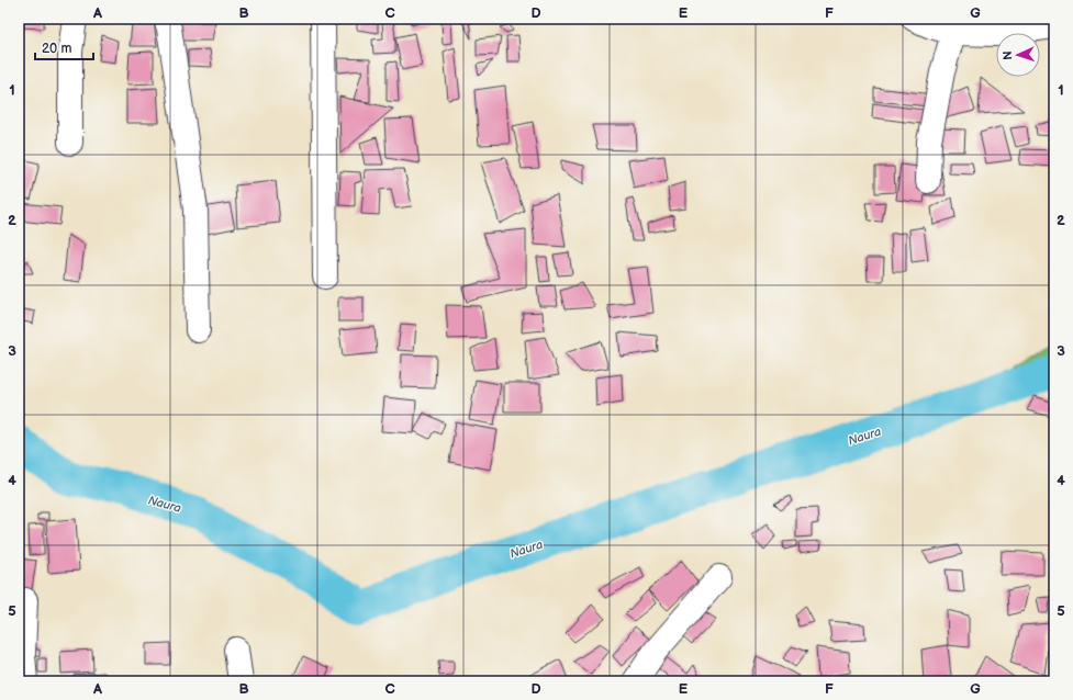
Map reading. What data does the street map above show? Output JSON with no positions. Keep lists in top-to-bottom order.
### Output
{
  "water": ["Naura"],
  "scale_bar": "20 m",
  "north": "left",
  "grid": {
    "columns": [
      "A",
      "B",
      "C",
      "D",
      "E",
      "F",
      "G"
    ],
    "rows": [
      "1",
      "2",
      "3",
      "4",
      "5"
    ]
  }
}
